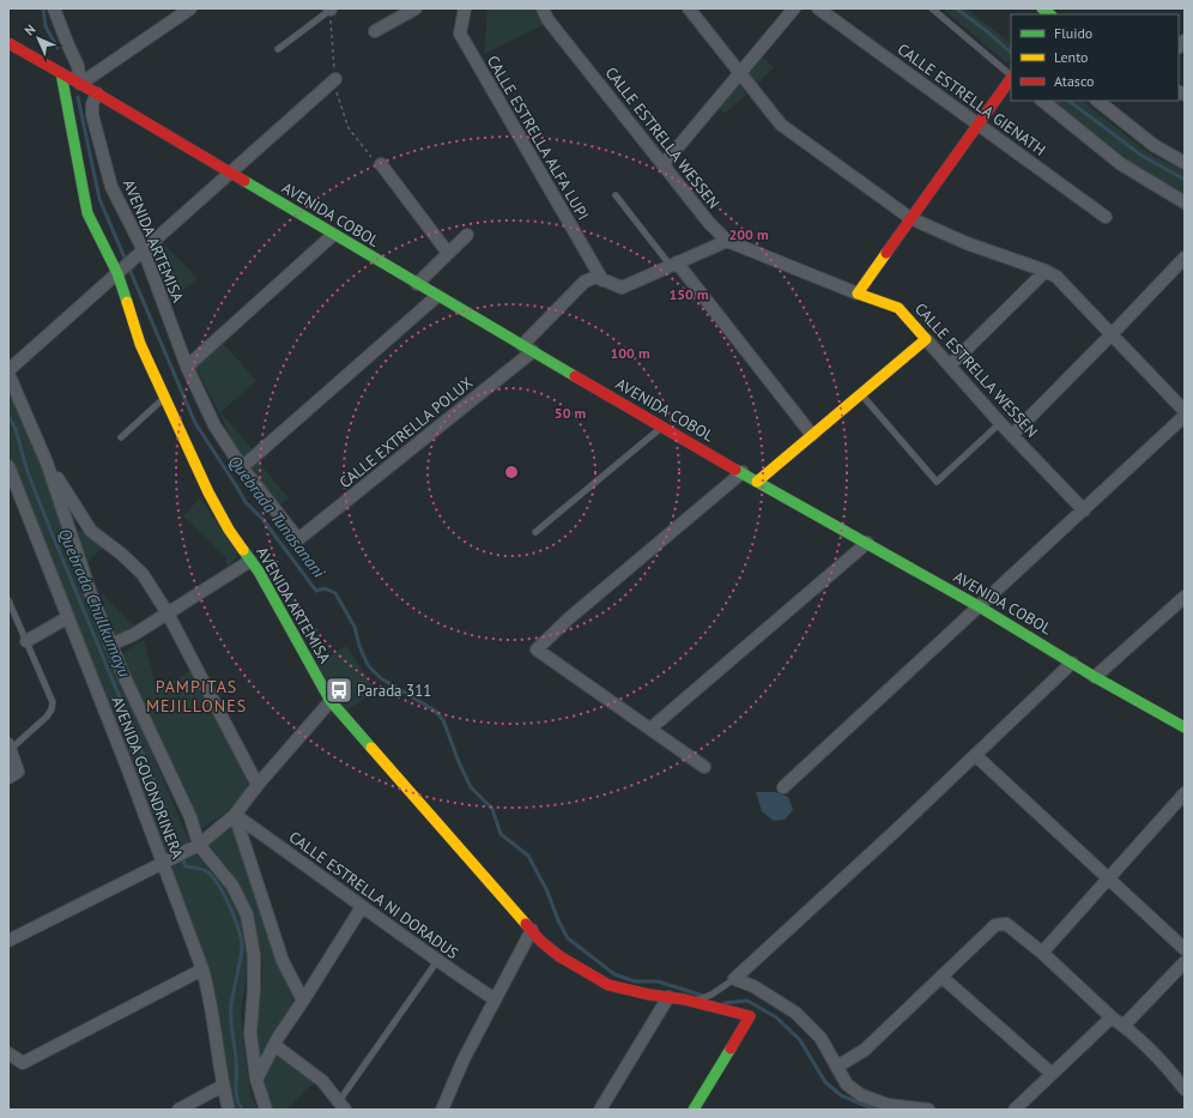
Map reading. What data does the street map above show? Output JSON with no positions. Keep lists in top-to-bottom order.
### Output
{
  "streets": {
    "street": [
      "CALLE ESTRELLA GIENATH",
      "CALLE ESTRELLA ALFA LUPI",
      "CALLE ESTRELLA WESSEN",
      "AVENIDA COBOL",
      "AVENIDA ARTEMISA",
      "CALLE EXTRELLA POLUX",
      "AVENIDA GOLONDRINERA",
      "CALLE ESTRELLA NI DORADUS"
    ]
  },
  "crossings": [
    ["CALLE ESTRELLA ALFA LUPI", "CALLE EXTRELLA POLUX"],
    ["AVENIDA COBOL", "AVENIDA ARTEMISA"],
    ["AVENIDA COBOL", "CALLE EXTRELLA POLUX"],
    ["AVENIDA ARTEMISA", "CALLE EXTRELLA POLUX"]
  ],
  "districts": ["PAMPITAS MEJILLONES"],
  "water": ["Quebrada Tunasanani", "Quebrada Chullkumayu"],
  "places": {
    "bus stop": ["Parada 311"]
  },
  "legend": ["Fluido", "Lento", "Atasco"],
  "north": "top left",
  "rings": [
    "200 m",
    "150 m",
    "100 m",
    "50 m"
  ]
}
